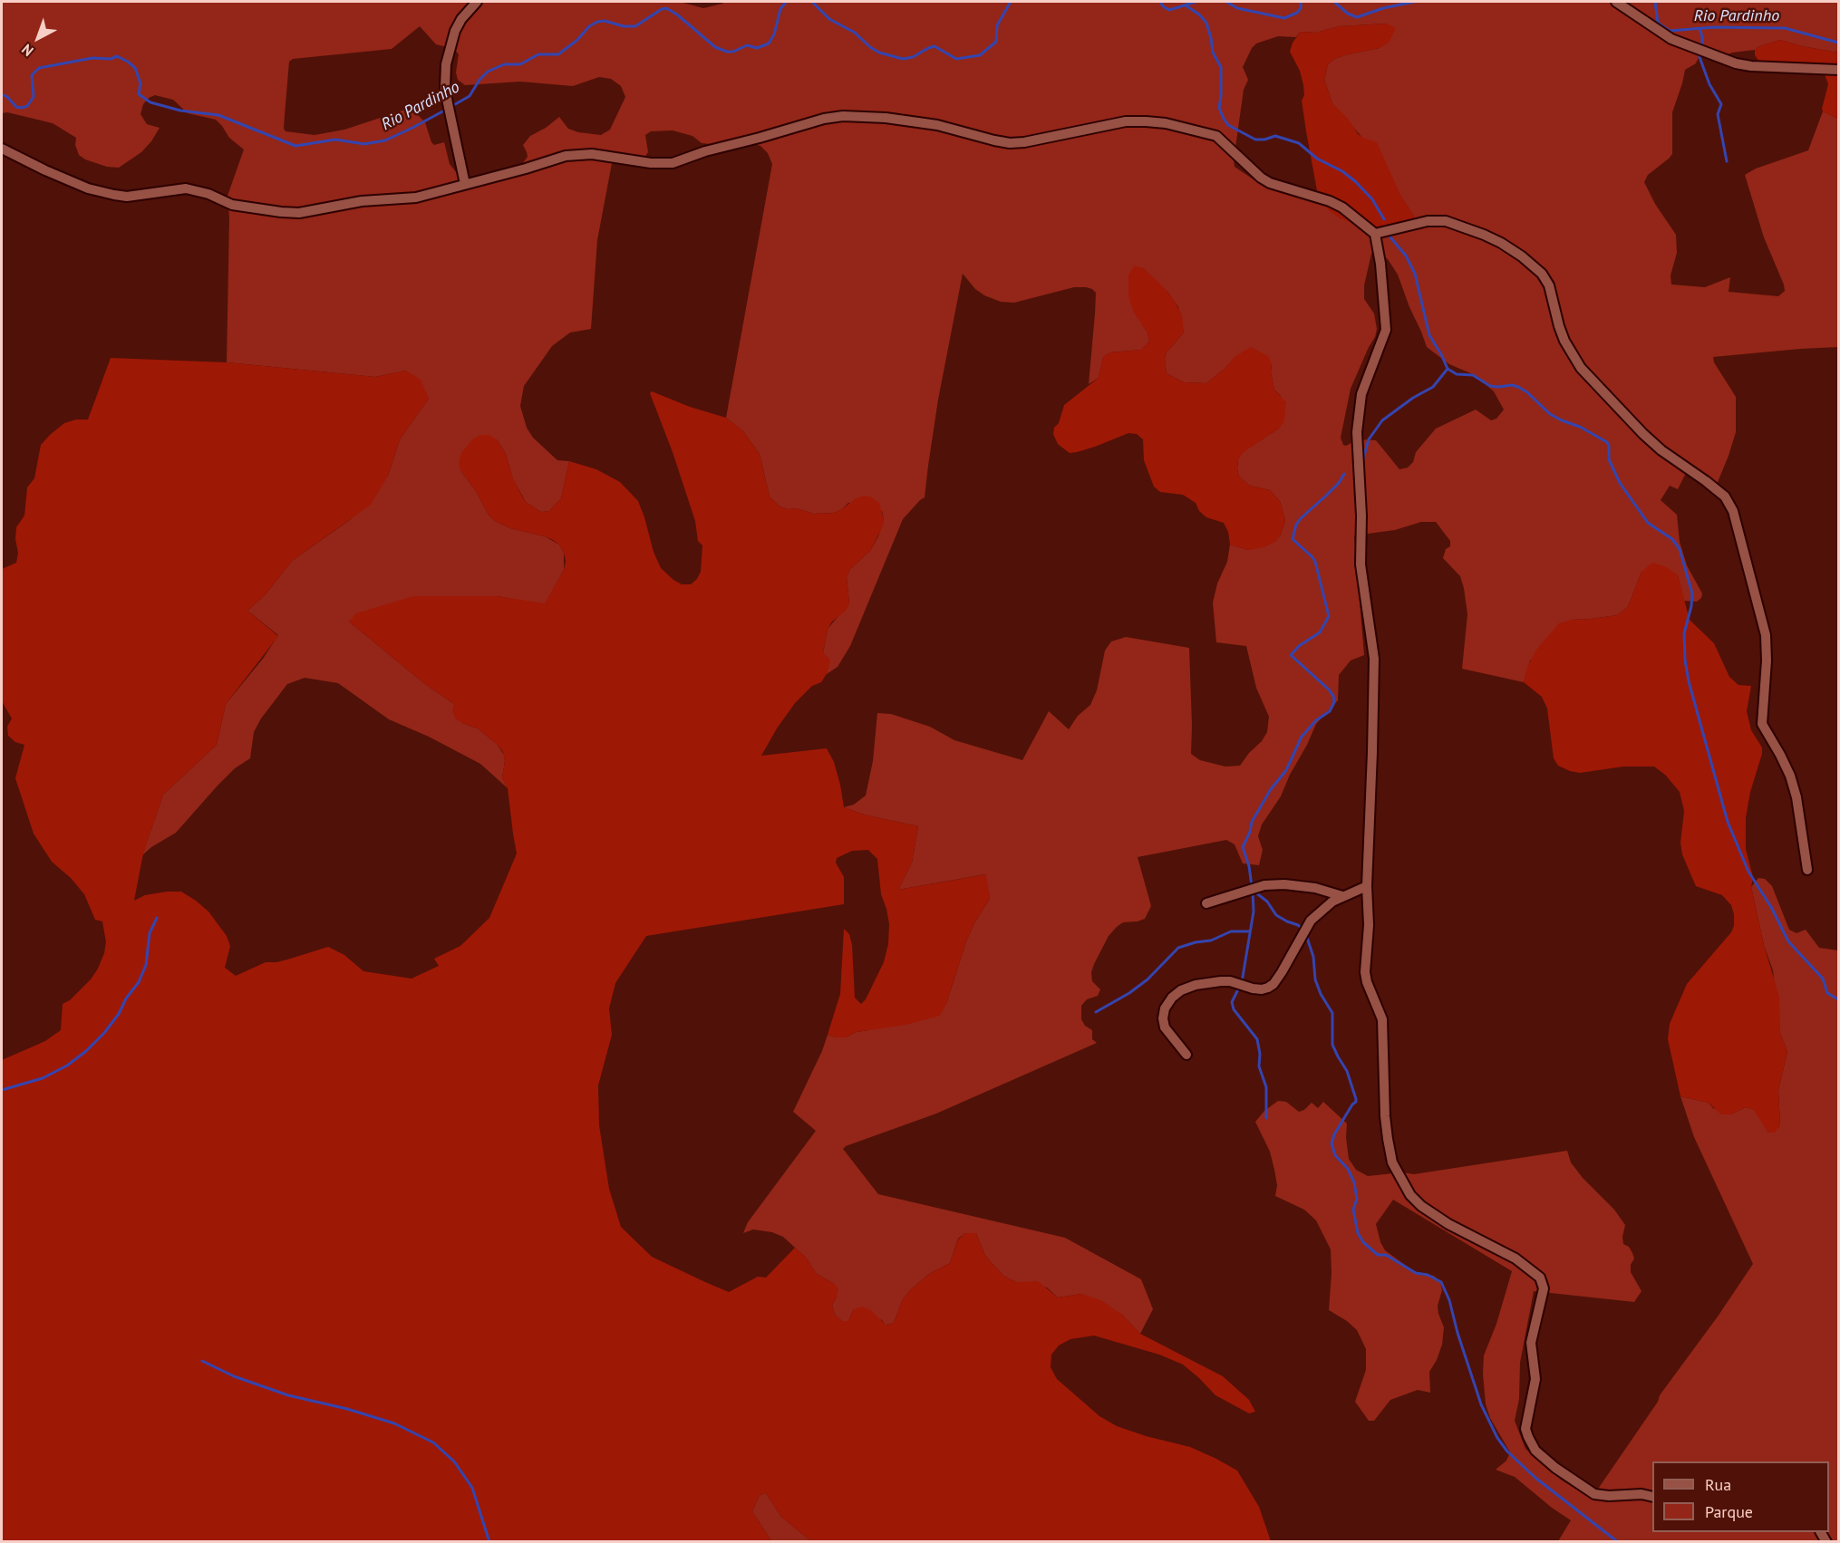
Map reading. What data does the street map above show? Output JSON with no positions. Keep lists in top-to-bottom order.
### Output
{
  "water": ["Rio Pardinho"],
  "legend": ["Rua", "Parque"],
  "north": "bottom left"
}
